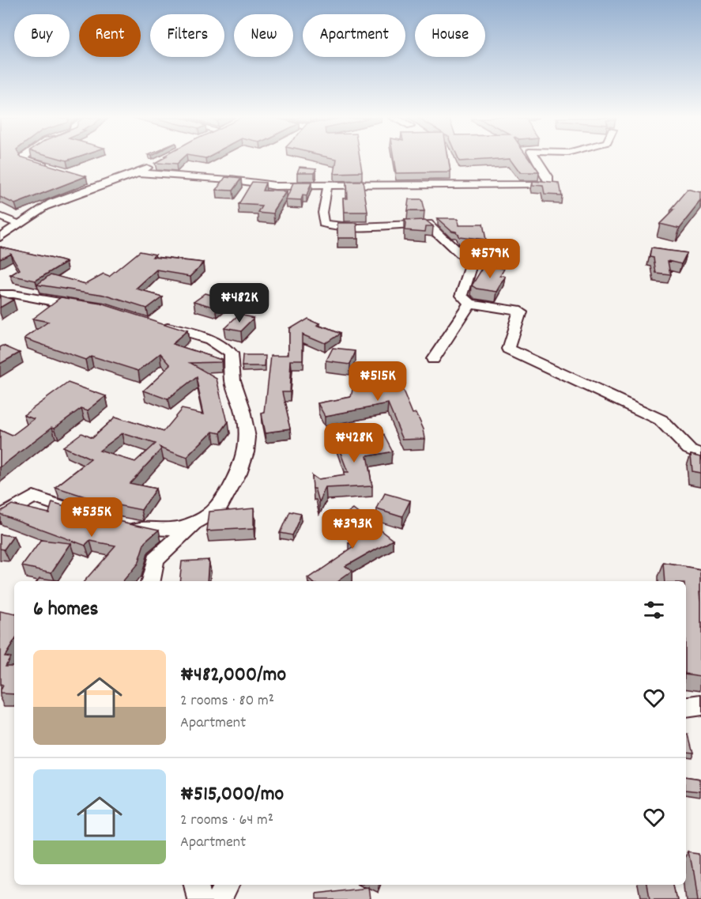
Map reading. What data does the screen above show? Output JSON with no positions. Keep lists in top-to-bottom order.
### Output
{
  "page": {
    "chip": [
      "Buy",
      "Rent",
      "Filters",
      "New",
      "Apartment",
      "House"
    ],
    "price": [
      "₦579K",
      "₦482K",
      "₦515K",
      "₦428K",
      "₦535K",
      "₦393K"
    ],
    "heading": "6 homes",
    "list": [
      {
        "name": "₦482,000/mo",
        "note": "2 rooms · 80 m² · Apartment"
      },
      {
        "name": "₦515,000/mo",
        "note": "2 rooms · 64 m² · Apartment"
      }
    ]
  }
}
